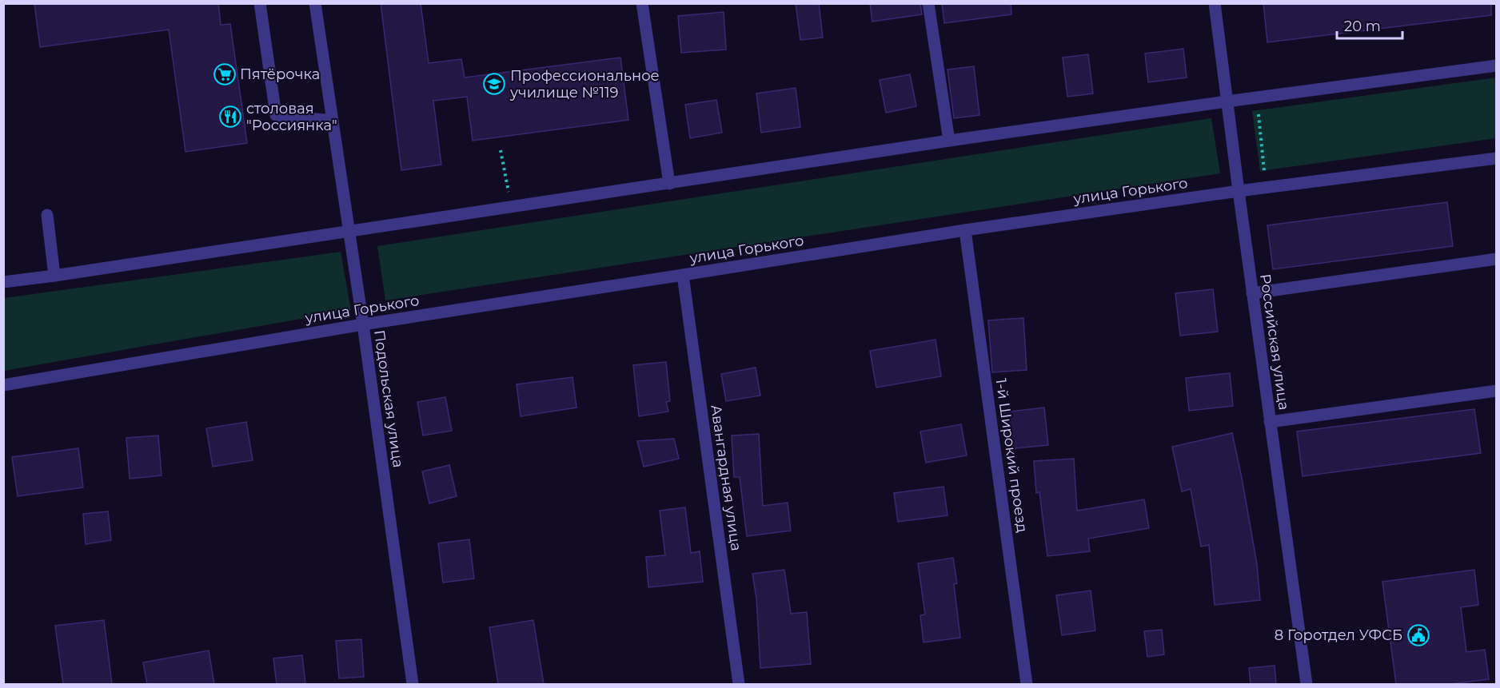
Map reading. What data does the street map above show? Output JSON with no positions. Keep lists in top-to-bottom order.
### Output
{
  "streets": {
    "street": [
      "улица Горького",
      "Российская улица",
      "Подольская улица",
      "1-й Широкий проезд",
      "Авангардная улица"
    ]
  },
  "crossings": [
    ["улица Горького", "Российская улица"],
    ["улица Горького", "Подольская улица"],
    ["улица Горького", "1-й Широкий проезд"],
    ["улица Горького", "Авангардная улица"]
  ],
  "places": {
    "supermarket": ["Пятёрочка"],
    "school or university": ["Профессиональное училище №119"],
    "restaurant": ["столовая \"Россиянка\""],
    "public building": ["8 Горотдел УФСБ"]
  },
  "scale_bar": "20 m"
}
